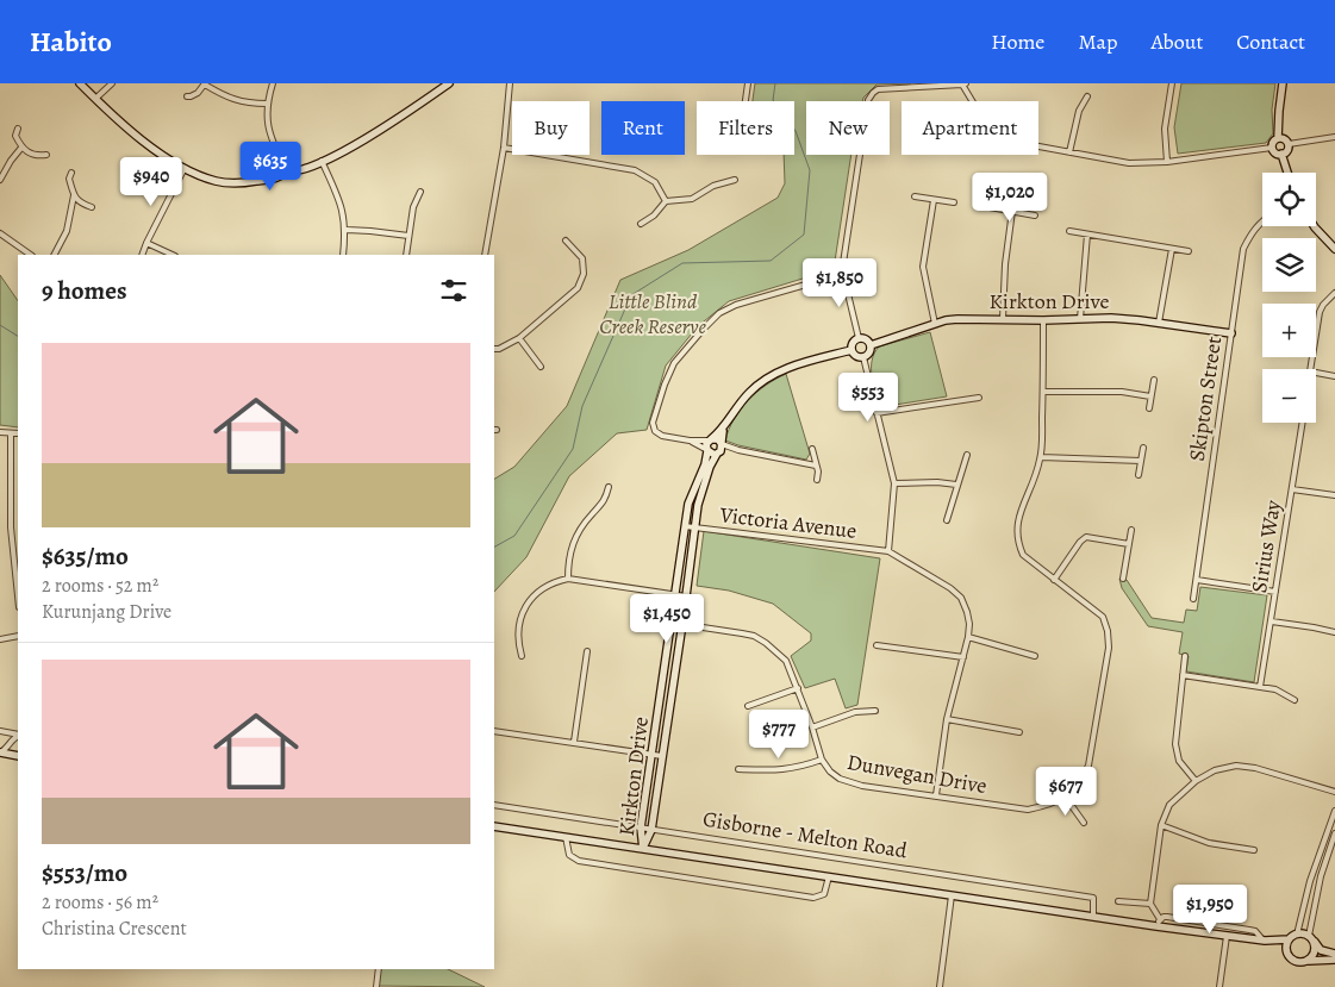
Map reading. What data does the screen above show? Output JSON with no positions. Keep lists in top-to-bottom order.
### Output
{
  "streets": {
    "street": [
      "Kirkton Drive",
      "Skipton Street",
      "Victoria Avenue",
      "Sirius Way",
      "Dunvegan Drive",
      "Gisborne - Melton Road"
    ]
  },
  "crossings": [
    ["Kirkton Drive", "Skipton Street"],
    ["Kirkton Drive", "Victoria Avenue"],
    ["Kirkton Drive", "Dunvegan Drive"],
    ["Kirkton Drive", "Gisborne - Melton Road"]
  ],
  "parks": ["Little Blind Creek Reserve"],
  "page": {
    "header": "Habito",
    "nav": [
      "Home",
      "Map",
      "About",
      "Contact"
    ],
    "chip": [
      "Buy",
      "Rent",
      "Filters",
      "New",
      "Apartment"
    ],
    "price": [
      "$635",
      "$940",
      "$1,020",
      "$1,850",
      "$553",
      "$1,450",
      "$777",
      "$677",
      "$1,950"
    ],
    "map_buttons": ["+", "−"],
    "heading": "9 homes",
    "list": [
      {
        "name": "$635/mo",
        "note": "2 rooms · 52 m² · Kurunjang Drive"
      },
      {
        "name": "$553/mo",
        "note": "2 rooms · 56 m² · Christina Crescent"
      }
    ]
  }
}
